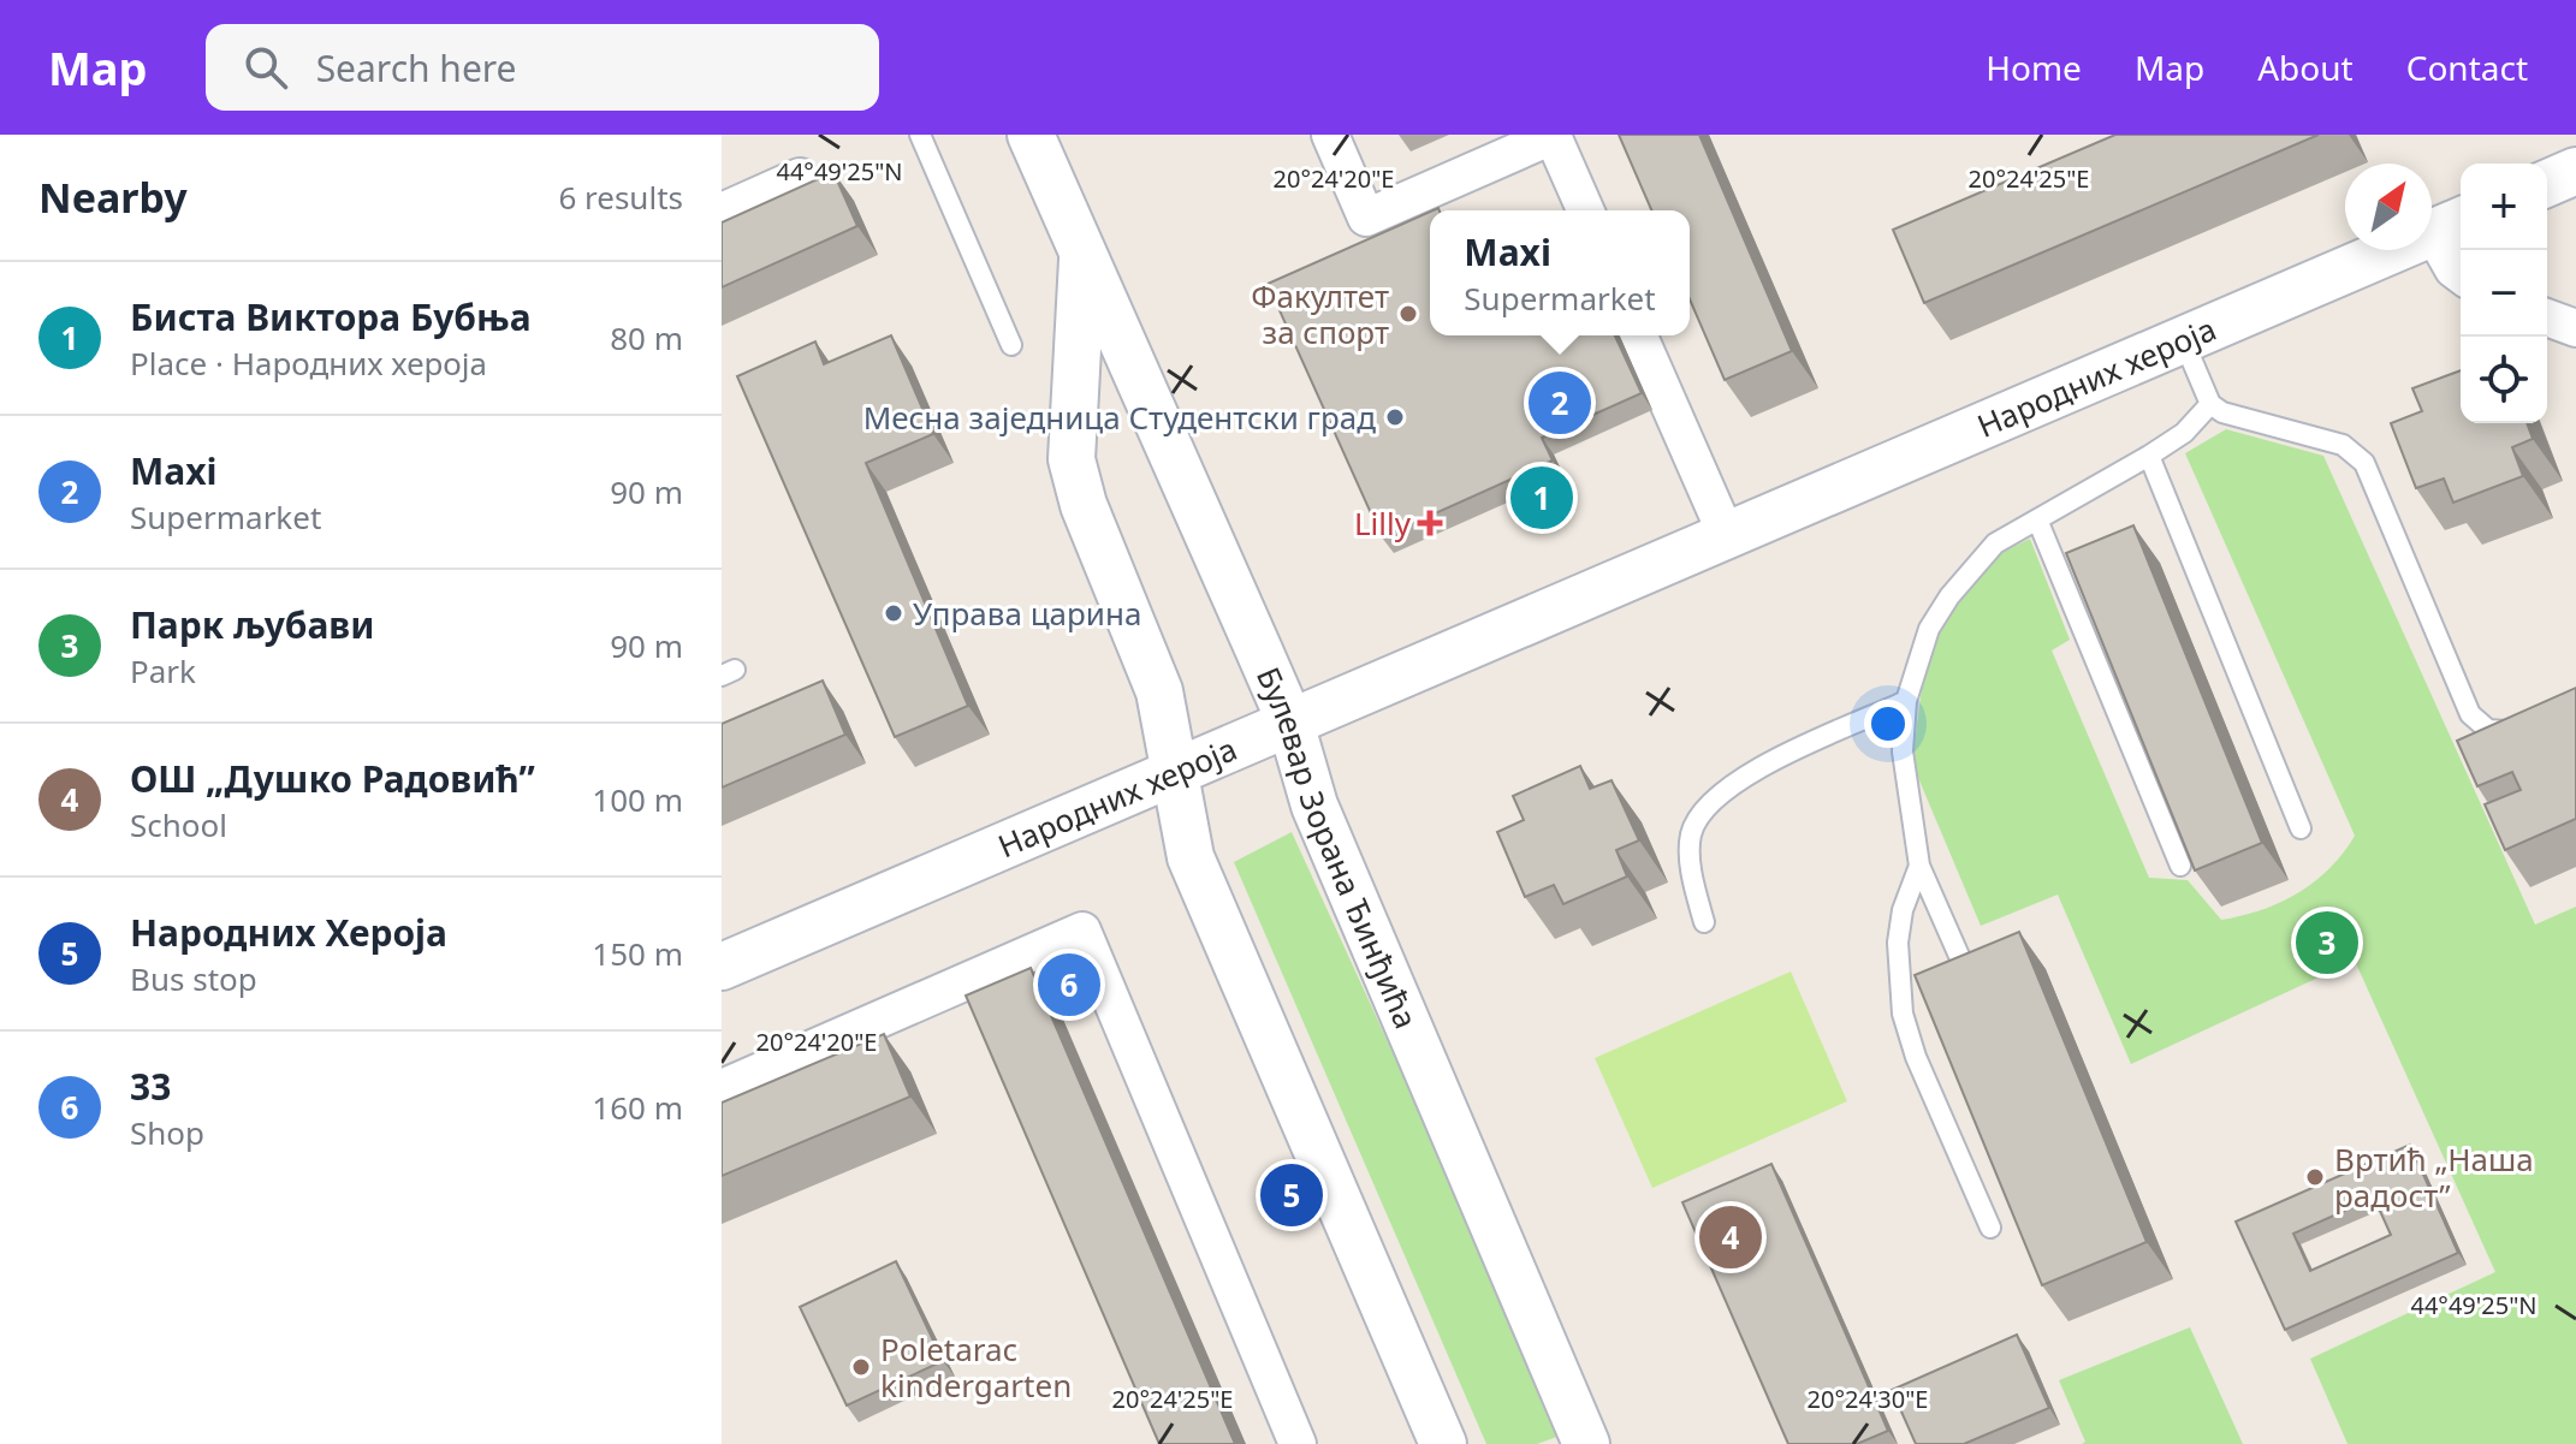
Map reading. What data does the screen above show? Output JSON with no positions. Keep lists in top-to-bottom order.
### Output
{
  "streets": {
    "street": ["Народних хероја", "Булевар Зорана Ђинђића"]
  },
  "crossings": [
    ["Народних хероја", "Булевар Зорана Ђинђића"]
  ],
  "places": {
    "other": [
      "Факултет за спорт",
      "Месна заједница Студентски град",
      "Управа царина",
      "Вртић „Наша радост”",
      "Poletarac kindergarten"
    ],
    "health": ["Lilly"]
  },
  "north": "top right",
  "page": {
    "header": "Map",
    "search": "Search here",
    "nav": [
      "Home",
      "Map",
      "About",
      "Contact"
    ],
    "heading": ["Nearby", "6 results"],
    "map_buttons": ["+", "−"],
    "popup": ["Maxi", "Supermarket"],
    "list": [
      {
        "mark": "1",
        "name": "Биста Виктора Бубња",
        "note": "Place · Народних хероја",
        "value": "80 m"
      },
      {
        "mark": "2",
        "name": "Maxi",
        "note": "Supermarket",
        "value": "90 m"
      },
      {
        "mark": "3",
        "name": "Парк љубави",
        "note": "Park",
        "value": "90 m"
      },
      {
        "mark": "4",
        "name": "ОШ „Душко Радовић”",
        "note": "School",
        "value": "100 m"
      },
      {
        "mark": "5",
        "name": "Народних Хероја",
        "note": "Bus stop",
        "value": "150 m"
      },
      {
        "mark": "6",
        "name": "33",
        "note": "Shop",
        "value": "160 m"
      }
    ],
    "pins": [
      "2",
      "1",
      "3",
      "6",
      "5",
      "4"
    ]
  },
  "coordinates": [
    "44°49'25\"N",
    "20°24'20\"E",
    "20°24'25\"E",
    "20°24'30\"E"
  ]
}
